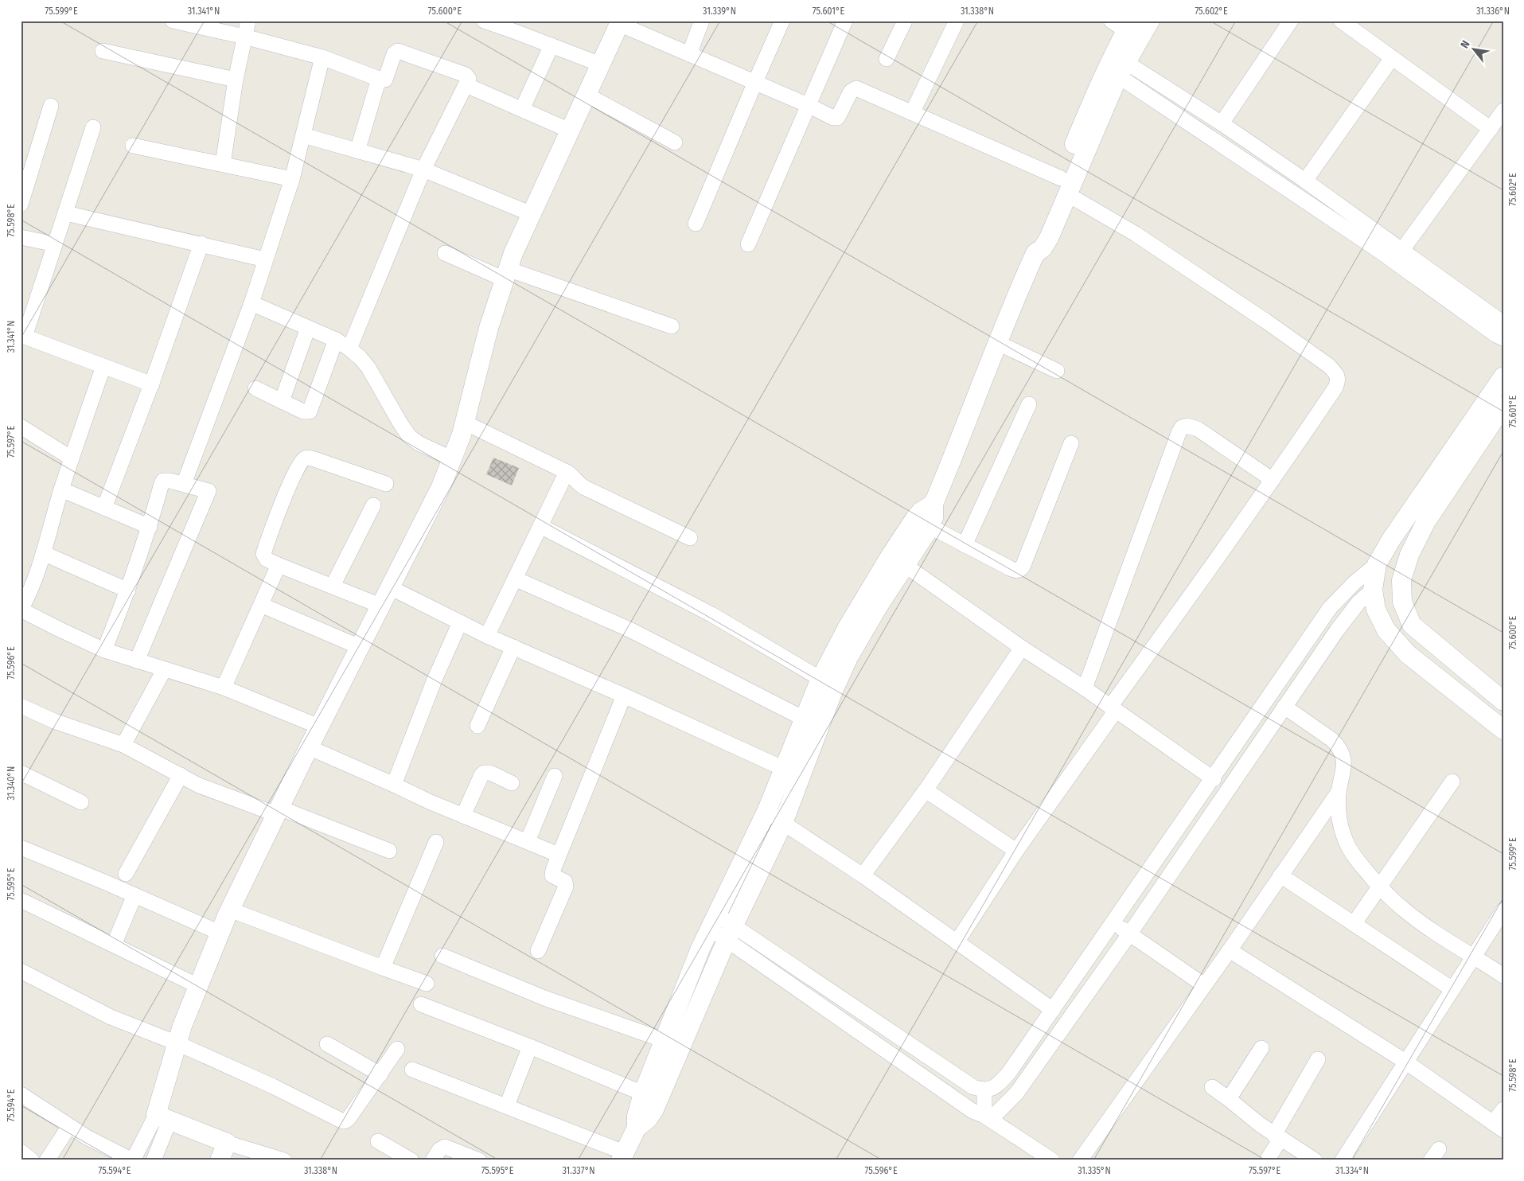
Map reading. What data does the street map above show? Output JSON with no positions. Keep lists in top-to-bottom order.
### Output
{
  "north": "top left",
  "coordinates": [
    "75.599°E",
    "31.341°N",
    "75.600°E",
    "31.339°N",
    "75.601°E",
    "31.338°N",
    "75.602°E",
    "31.336°N",
    "75.598°E",
    "75.597°E",
    "75.596°E",
    "31.340°N",
    "75.595°E",
    "75.594°E",
    "31.337°N",
    "31.335°N",
    "31.334°N"
  ]
}
